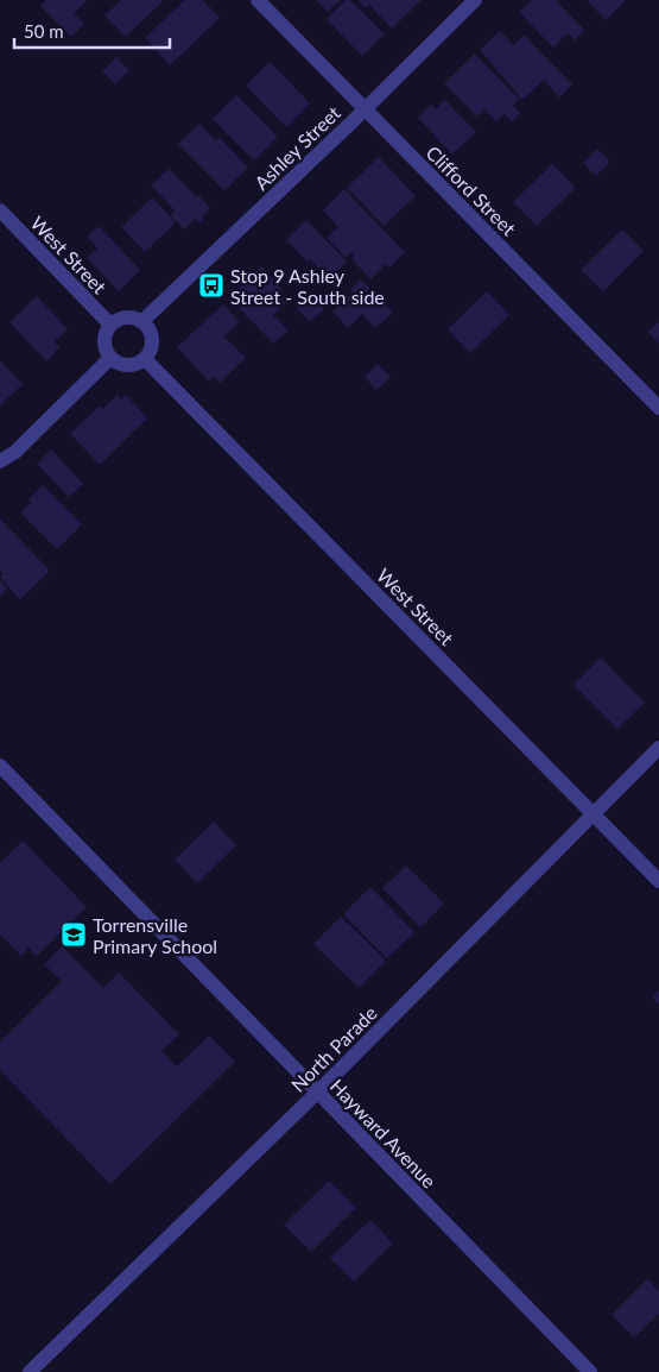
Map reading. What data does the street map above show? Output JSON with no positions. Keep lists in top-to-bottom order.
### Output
{
  "streets": {
    "street": [
      "Ashley Street",
      "Clifford Street",
      "West Street",
      "North Parade",
      "Hayward Avenue"
    ]
  },
  "crossings": [
    ["Ashley Street", "Clifford Street"],
    ["Ashley Street", "West Street"],
    ["West Street", "North Parade"],
    ["North Parade", "Hayward Avenue"]
  ],
  "places": {
    "bus stop": ["Stop 9 Ashley Street - South side"],
    "school or university": ["Torrensville Primary School"]
  },
  "scale_bar": "50 m"
}
